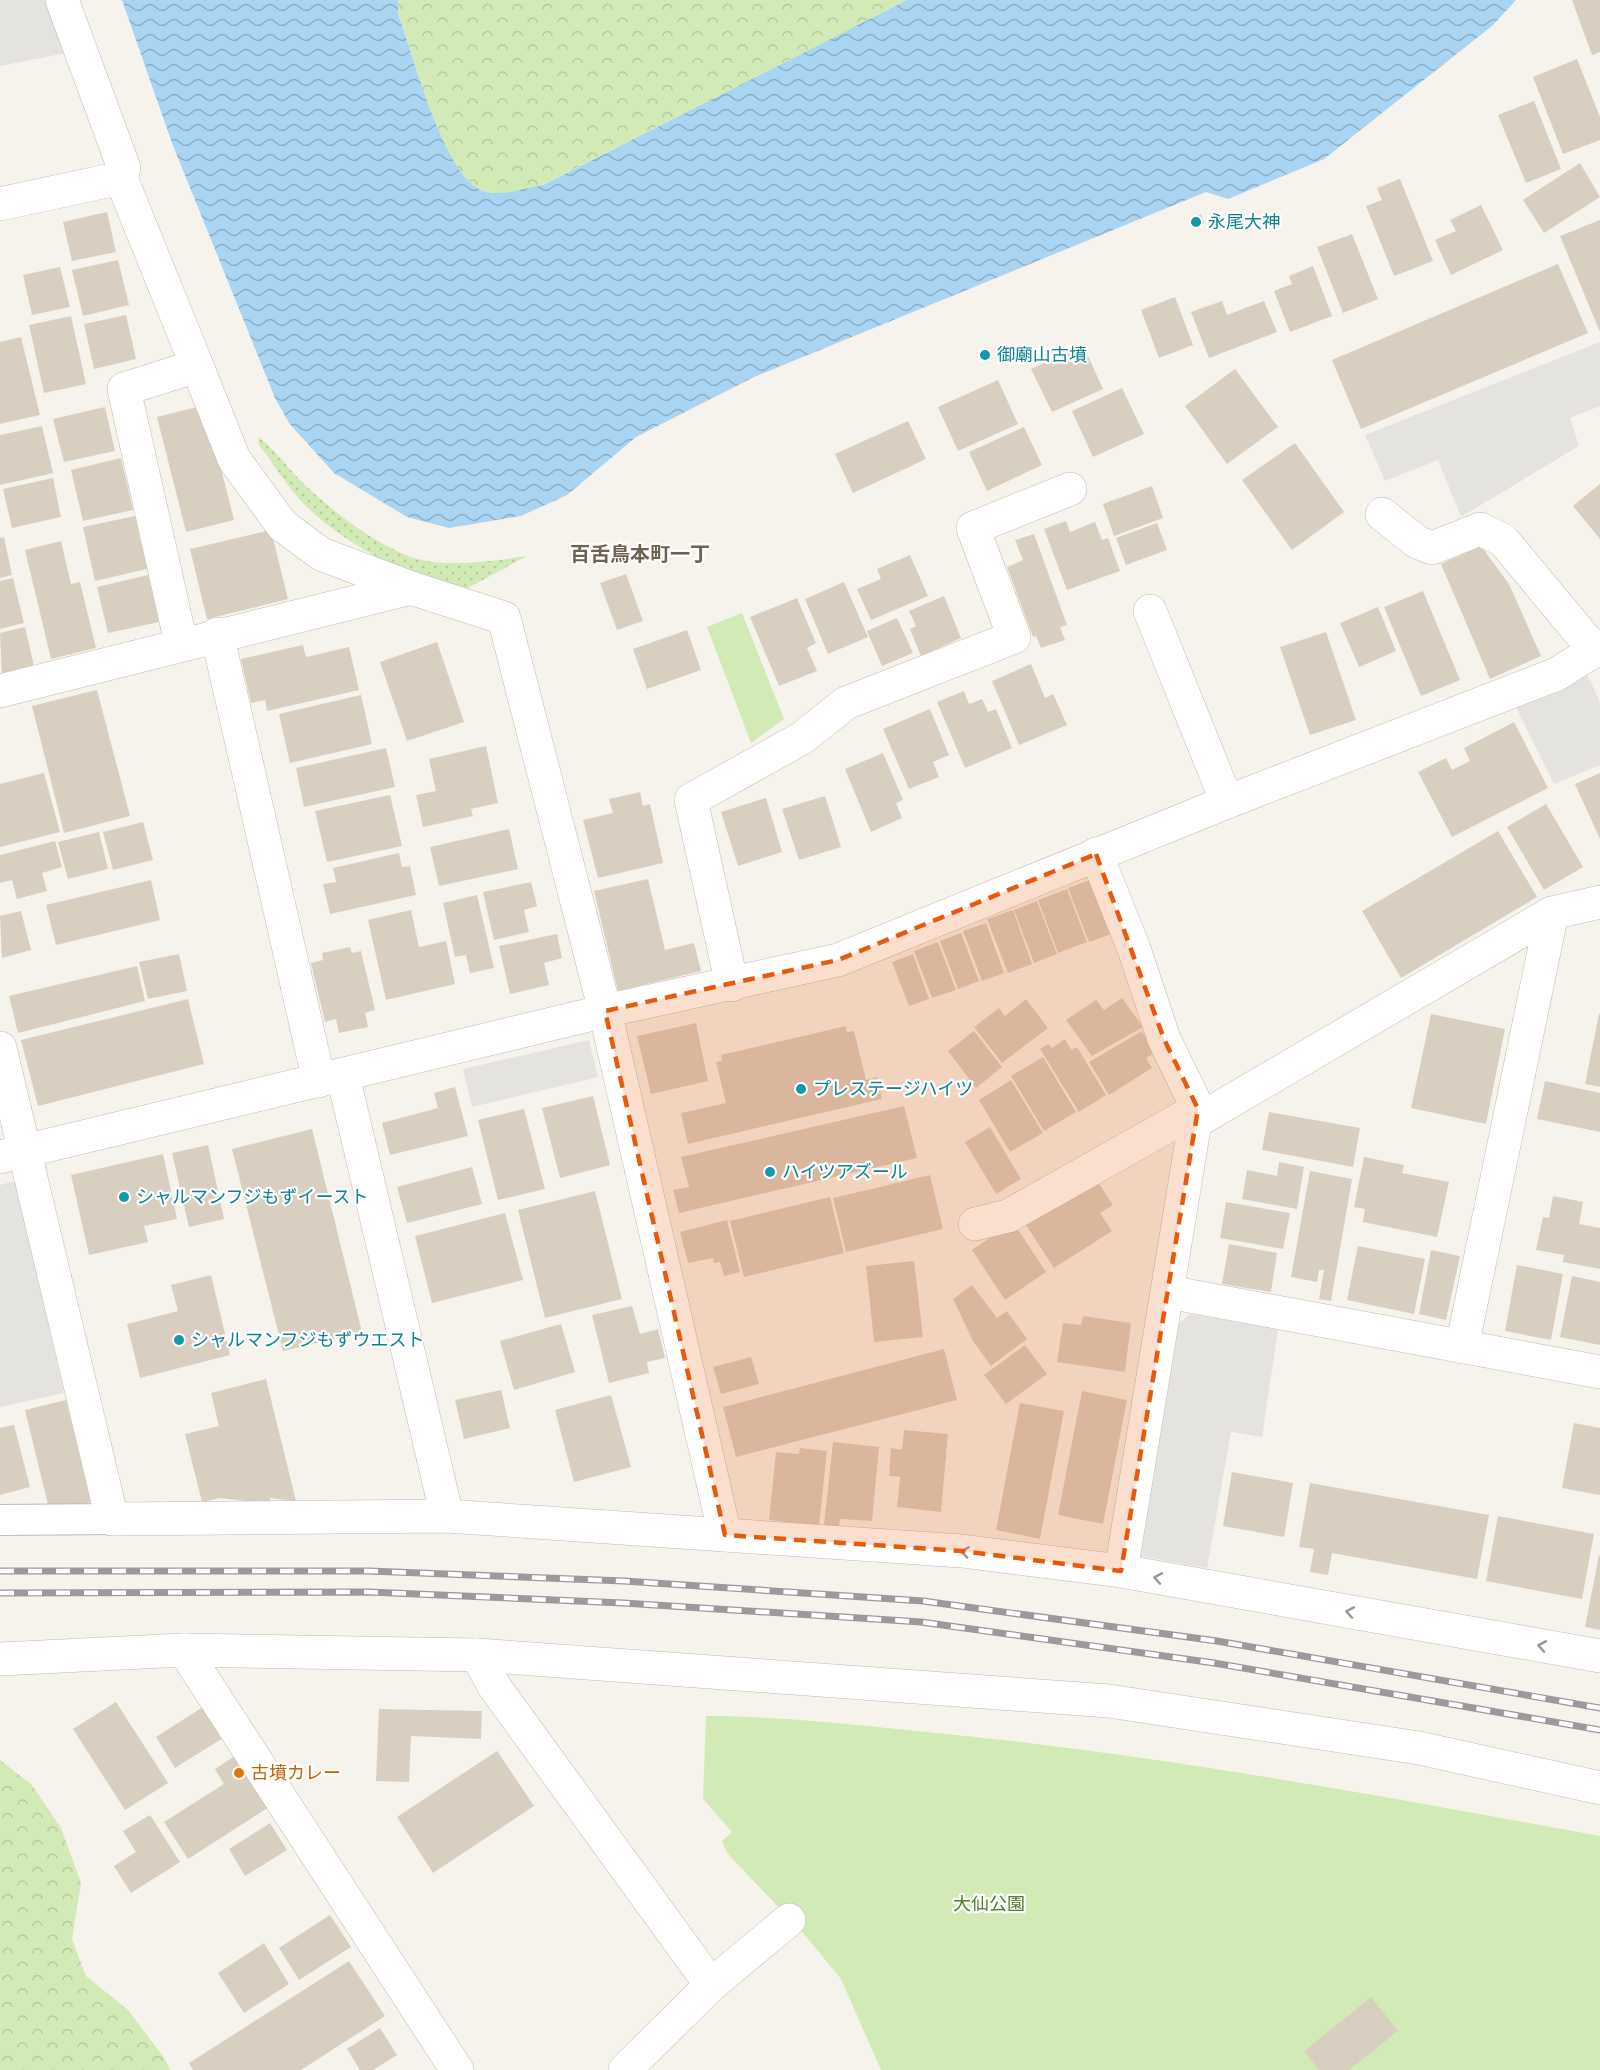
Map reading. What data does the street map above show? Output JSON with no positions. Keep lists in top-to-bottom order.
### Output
{
  "districts": ["百舌鳥本町一丁"],
  "parks": ["大仙公園"],
  "places": [
    "永尾大神",
    "御廟山古墳",
    "プレステージハイツ",
    "ハイツアズール",
    "シャルマンフジもずイースト",
    "シャルマンフジもずウエスト",
    "古墳カレー"
  ]
}
